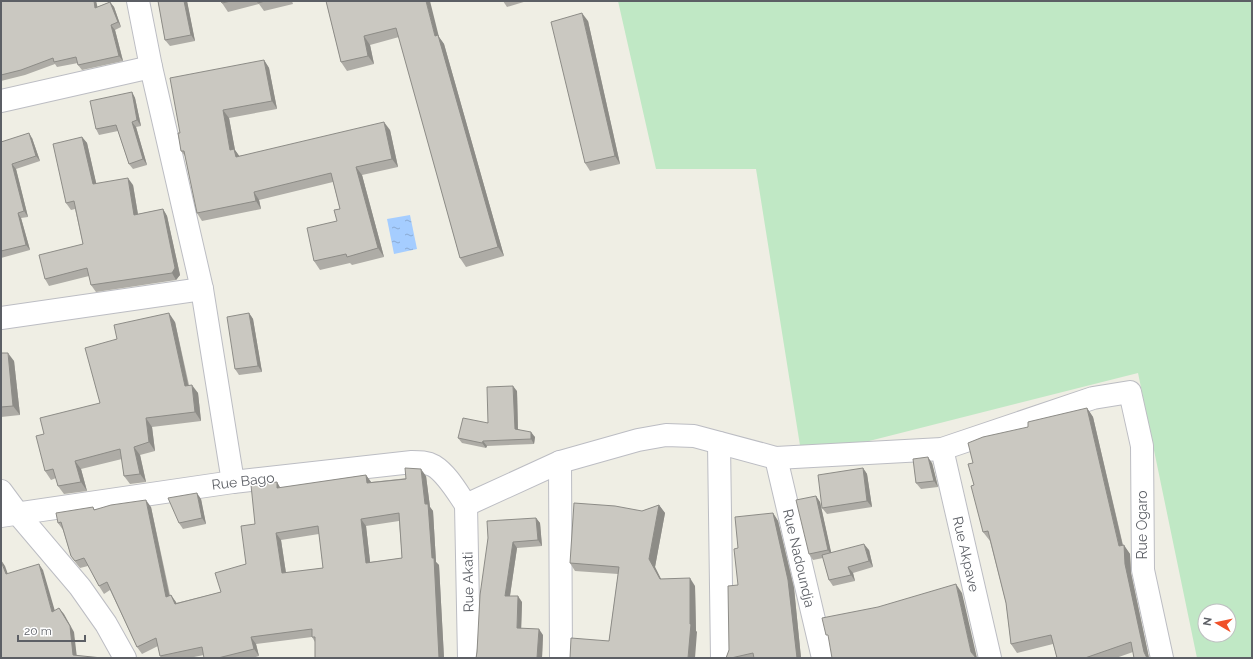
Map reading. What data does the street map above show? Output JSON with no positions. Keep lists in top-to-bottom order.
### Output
{
  "streets": {
    "street": [
      "Rue Bago",
      "Rue Ogaro",
      "Rue Akpave",
      "Rue Nadoundja",
      "Rue Akati"
    ]
  },
  "crossings": [
    ["Rue Bago", "Rue Akati"],
    ["Rue Ogaro", "Rue Akpave"]
  ],
  "scale_bar": "20 m",
  "north": "left"
}
